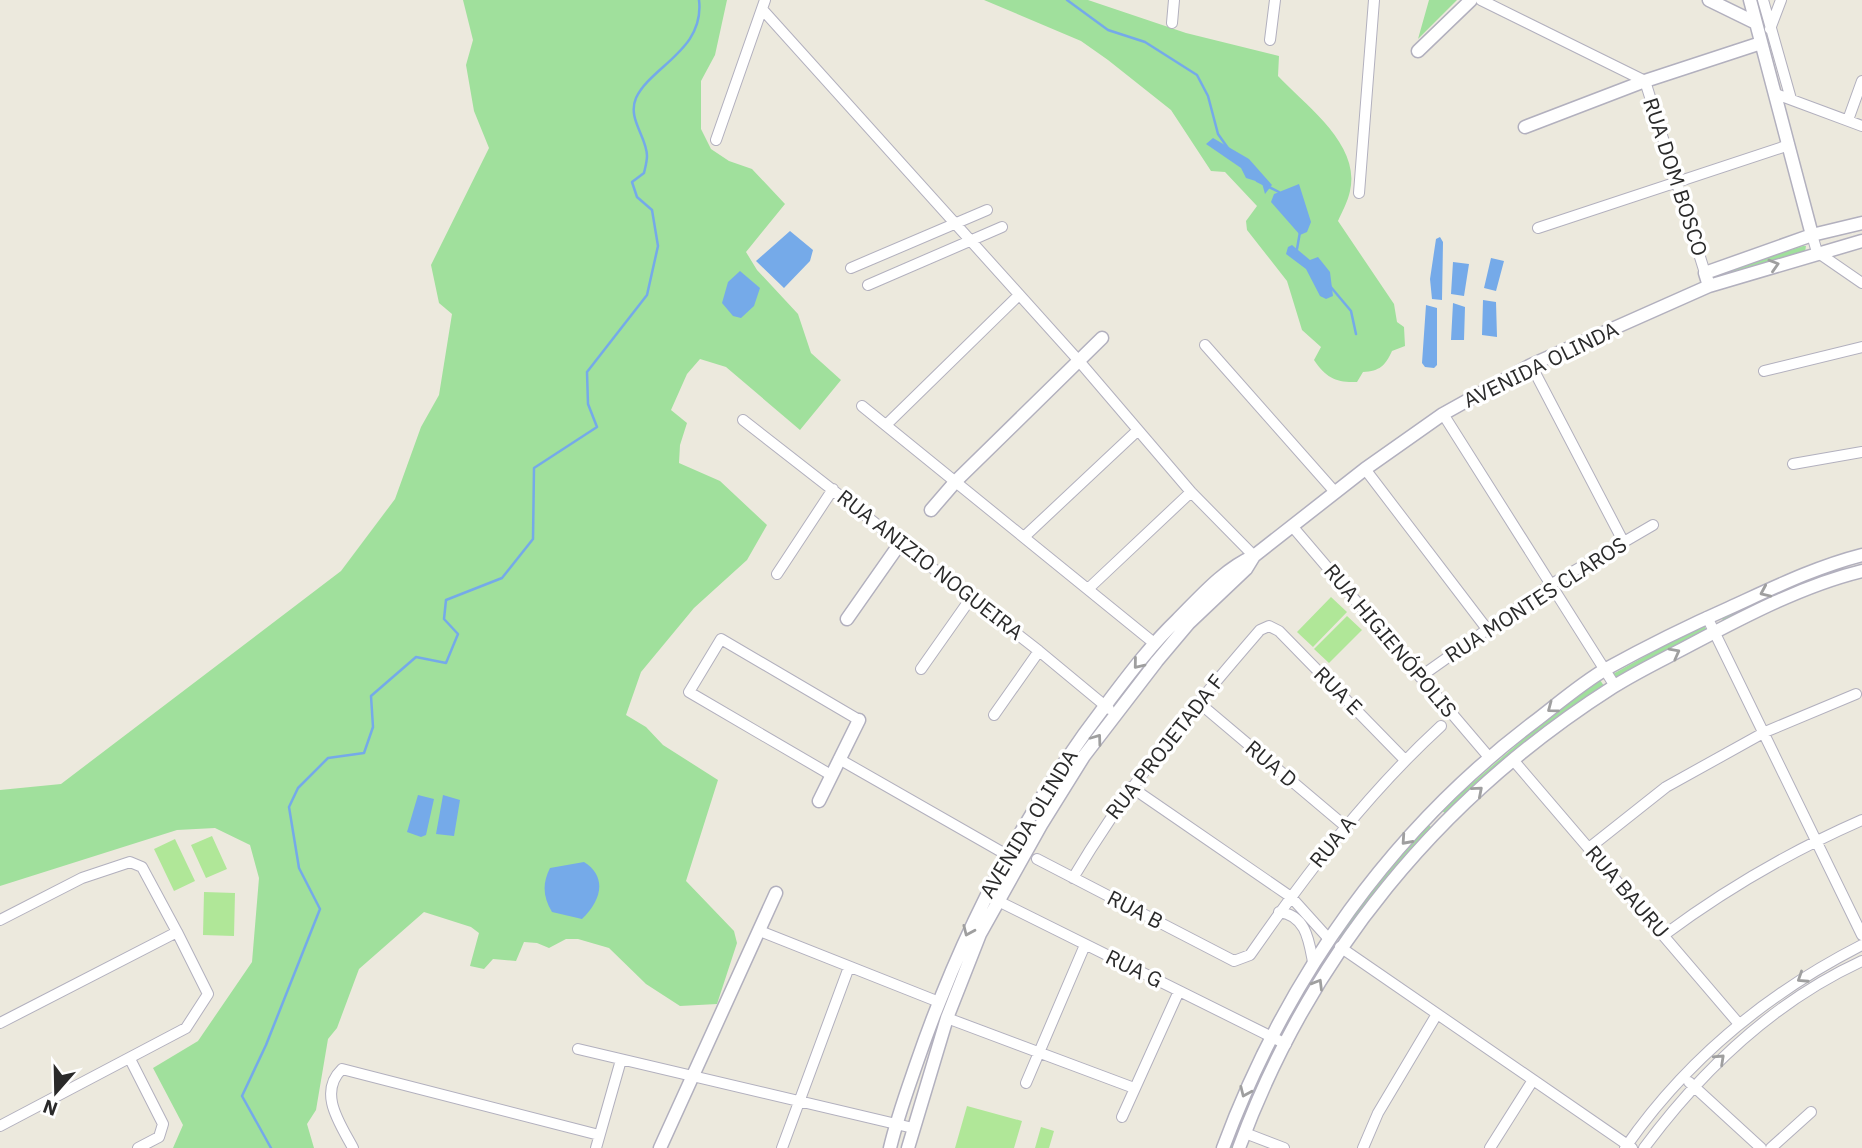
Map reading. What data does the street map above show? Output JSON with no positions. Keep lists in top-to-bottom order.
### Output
{
  "streets": {
    "street": [
      "RUA DOM BOSCO",
      "AVENIDA OLINDA",
      "RUA ANIZIO NOGUEIRA",
      "RUA MONTES CLAROS",
      "RUA HIGIENÓPOLIS",
      "RUA E",
      "RUA PROJETADA F",
      "RUA D",
      "RUA A",
      "RUA BAURU",
      "RUA B",
      "RUA G"
    ]
  },
  "crossings": [
    ["RUA DOM BOSCO", "AVENIDA OLINDA"],
    ["AVENIDA OLINDA", "RUA ANIZIO NOGUEIRA"],
    ["AVENIDA OLINDA", "RUA HIGIENÓPOLIS"],
    ["AVENIDA OLINDA", "RUA G"],
    ["RUA MONTES CLAROS", "RUA HIGIENÓPOLIS"],
    ["RUA E", "RUA PROJETADA F"],
    ["RUA E", "RUA A"],
    ["RUA PROJETADA F", "RUA D"],
    ["RUA PROJETADA F", "RUA B"],
    ["RUA D", "RUA A"],
    ["RUA A", "RUA B"]
  ],
  "north": "bottom"
}
